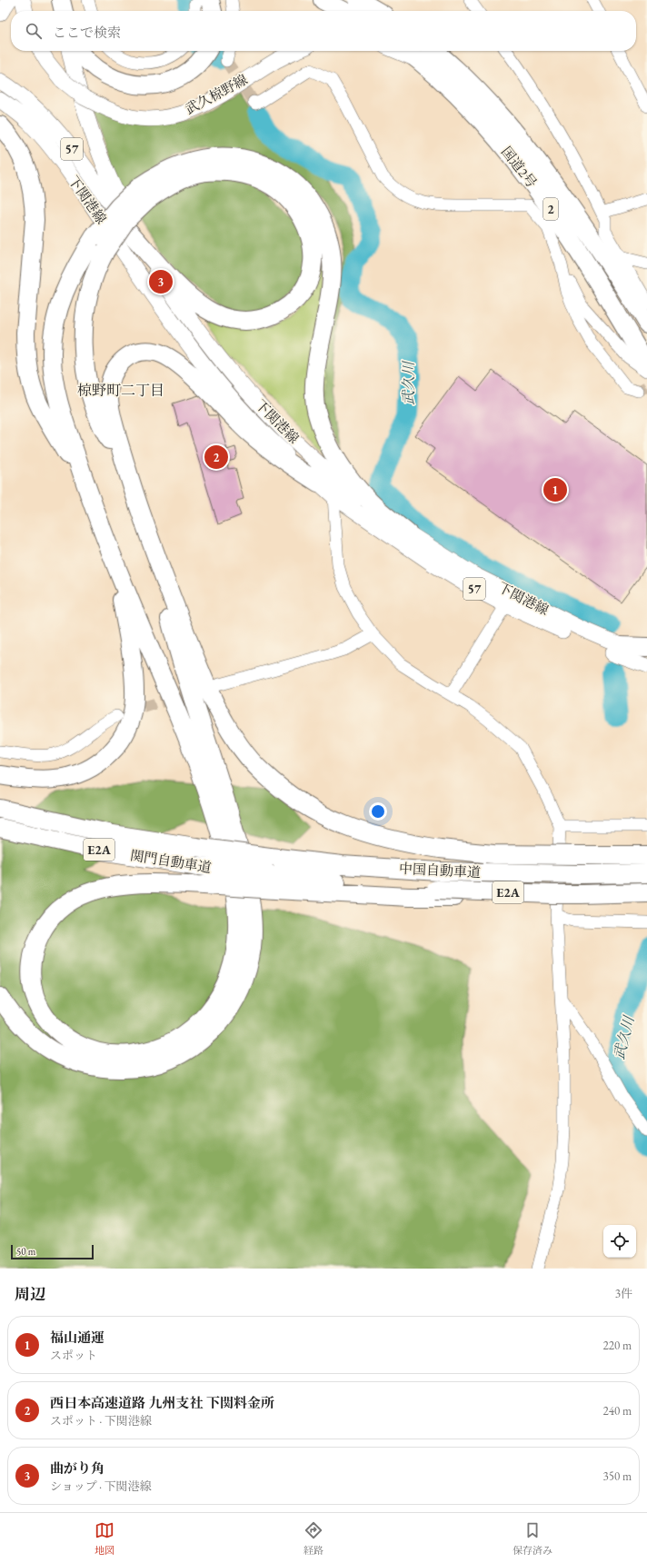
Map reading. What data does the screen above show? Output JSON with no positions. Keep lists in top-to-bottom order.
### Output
{
  "streets": {
    "highway": [
      "国道2号",
      "2",
      "E2A",
      "関門自動車道",
      "中国自動車道"
    ],
    "main road": ["武久椋野線", "57", "下関港線"]
  },
  "crossings": [
    ["関門自動車道", "中国自動車道"]
  ],
  "districts": ["椋野町二丁目"],
  "water": ["武久川"],
  "scale_bar": "50 m",
  "page": {
    "search": "ここで検索",
    "pins": ["3", "2", "1"],
    "scale": "50 m",
    "heading": ["周辺", "3件"],
    "list": [
      {
        "mark": "1",
        "name": "福山通運",
        "note": "スポット",
        "value": "220 m"
      },
      {
        "mark": "2",
        "name": "西日本高速道路 九州支社 下関料金所",
        "note": "スポット · 下関港線",
        "value": "240 m"
      },
      {
        "mark": "3",
        "name": "曲がり角",
        "note": "ショップ · 下関港線",
        "value": "350 m"
      }
    ],
    "nav": ["地図", "経路", "保存済み"]
  }
}
